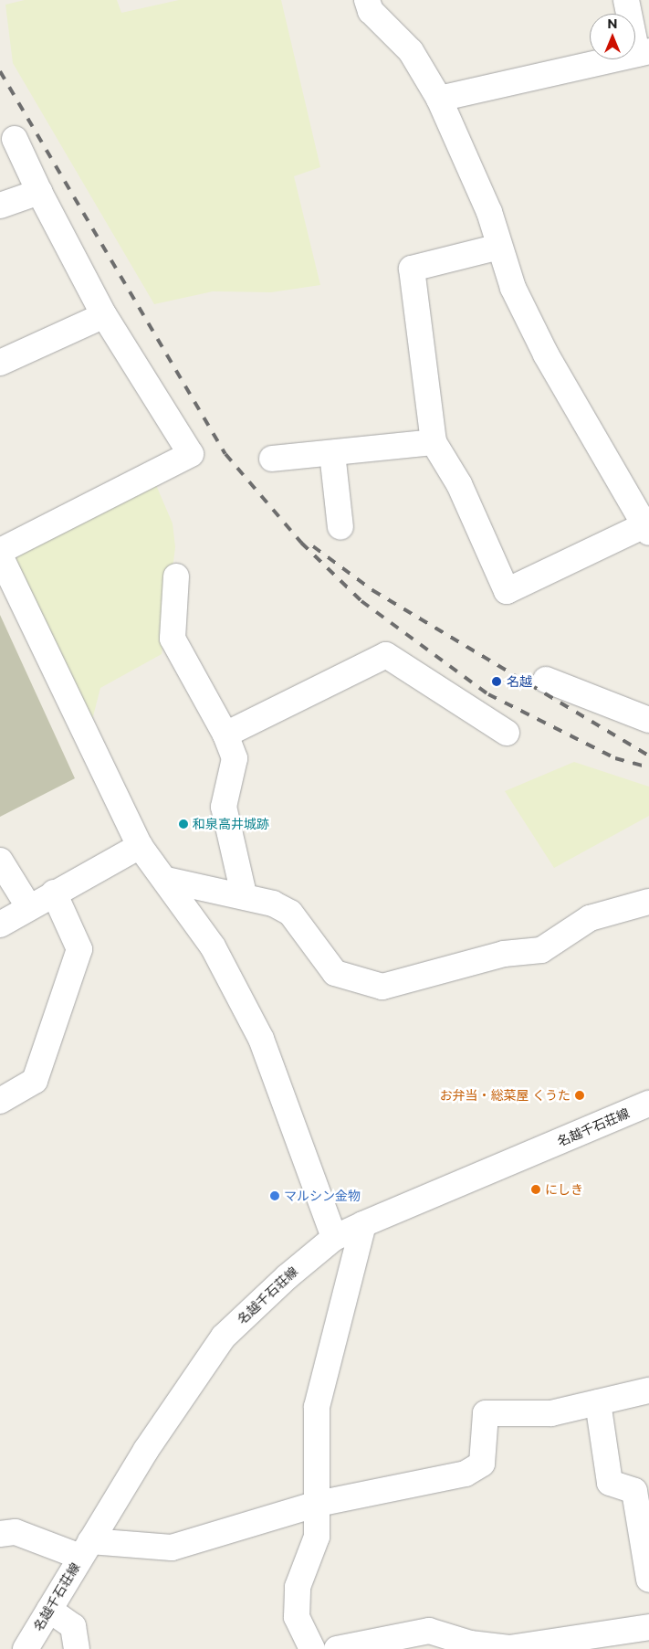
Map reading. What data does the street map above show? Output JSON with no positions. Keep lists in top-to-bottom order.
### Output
{
  "streets": {
    "street": ["名越千石荘線"]
  },
  "places": [
    "名越",
    "和泉高井城跡",
    "お弁当・総菜屋 くうた",
    "にしき",
    "マルシン金物"
  ],
  "north": "top"
}
